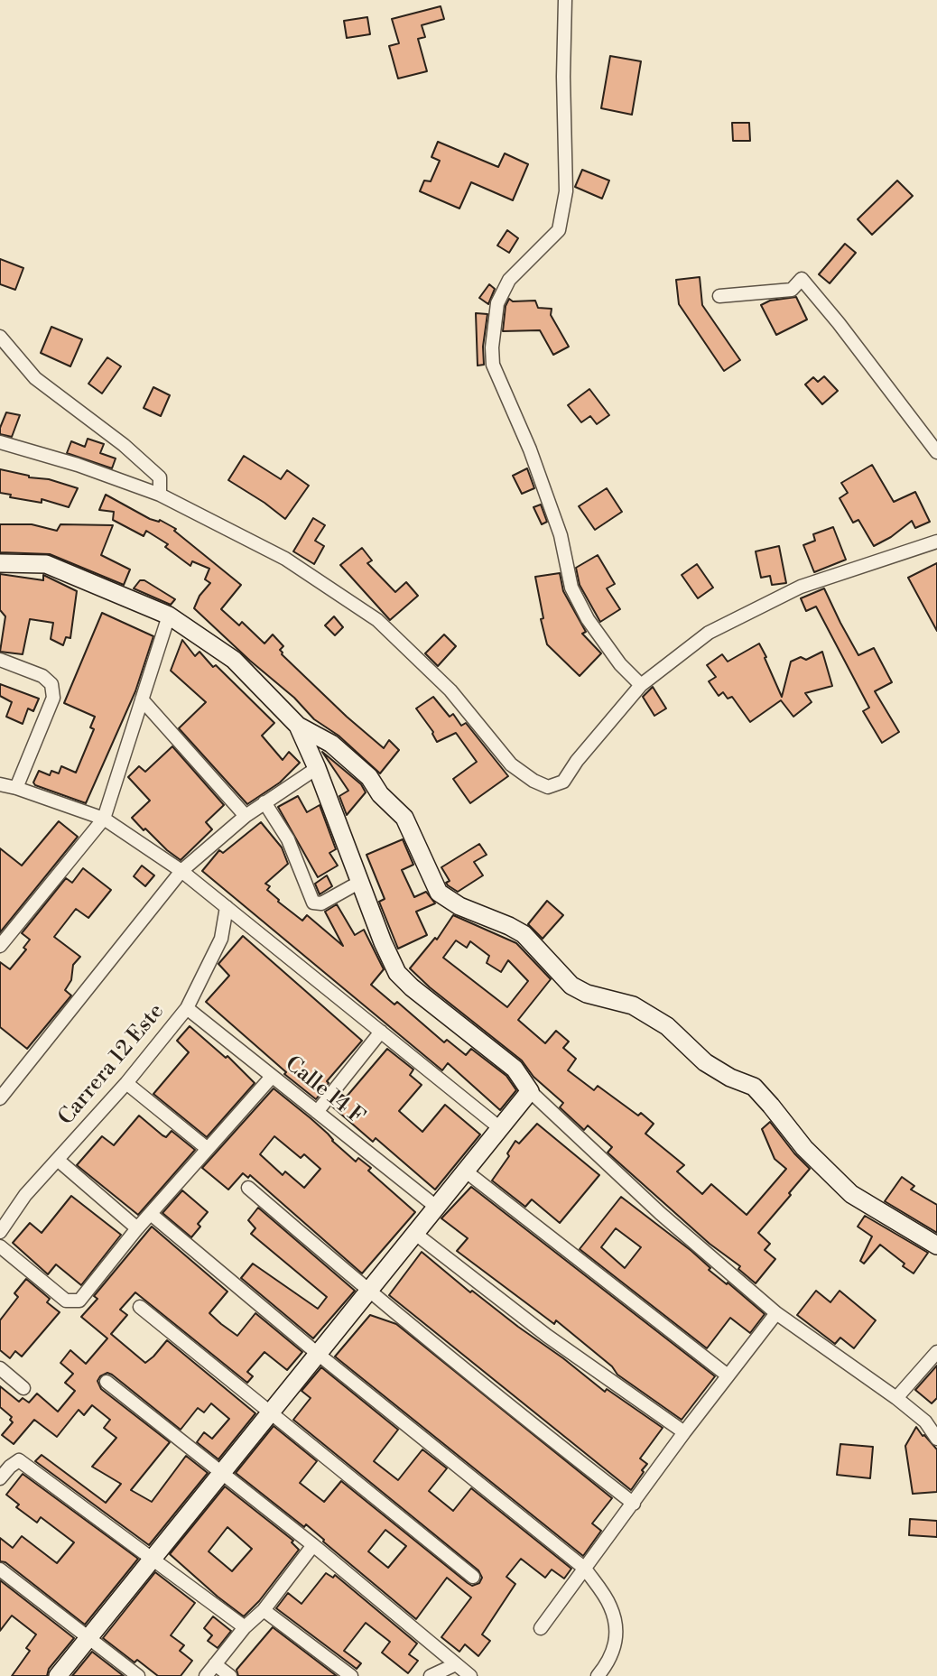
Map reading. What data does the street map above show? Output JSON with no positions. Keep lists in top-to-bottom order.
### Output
{
  "streets": {
    "street": ["Carrera 12 Este", "Calle 14 F"]
  },
  "crossings": [
    ["Carrera 12 Este", "Calle 14 F"]
  ]
}
